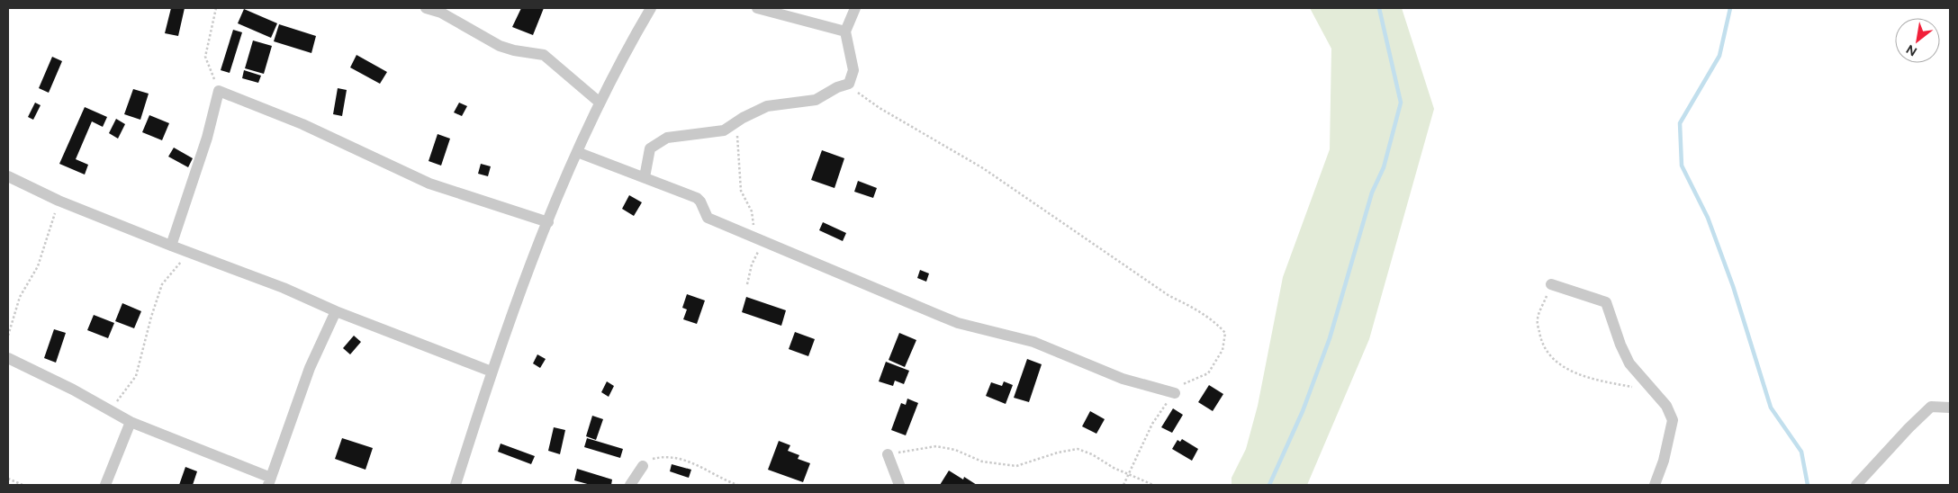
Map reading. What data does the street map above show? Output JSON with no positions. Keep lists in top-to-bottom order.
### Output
{
  "north": "bottom left"
}
